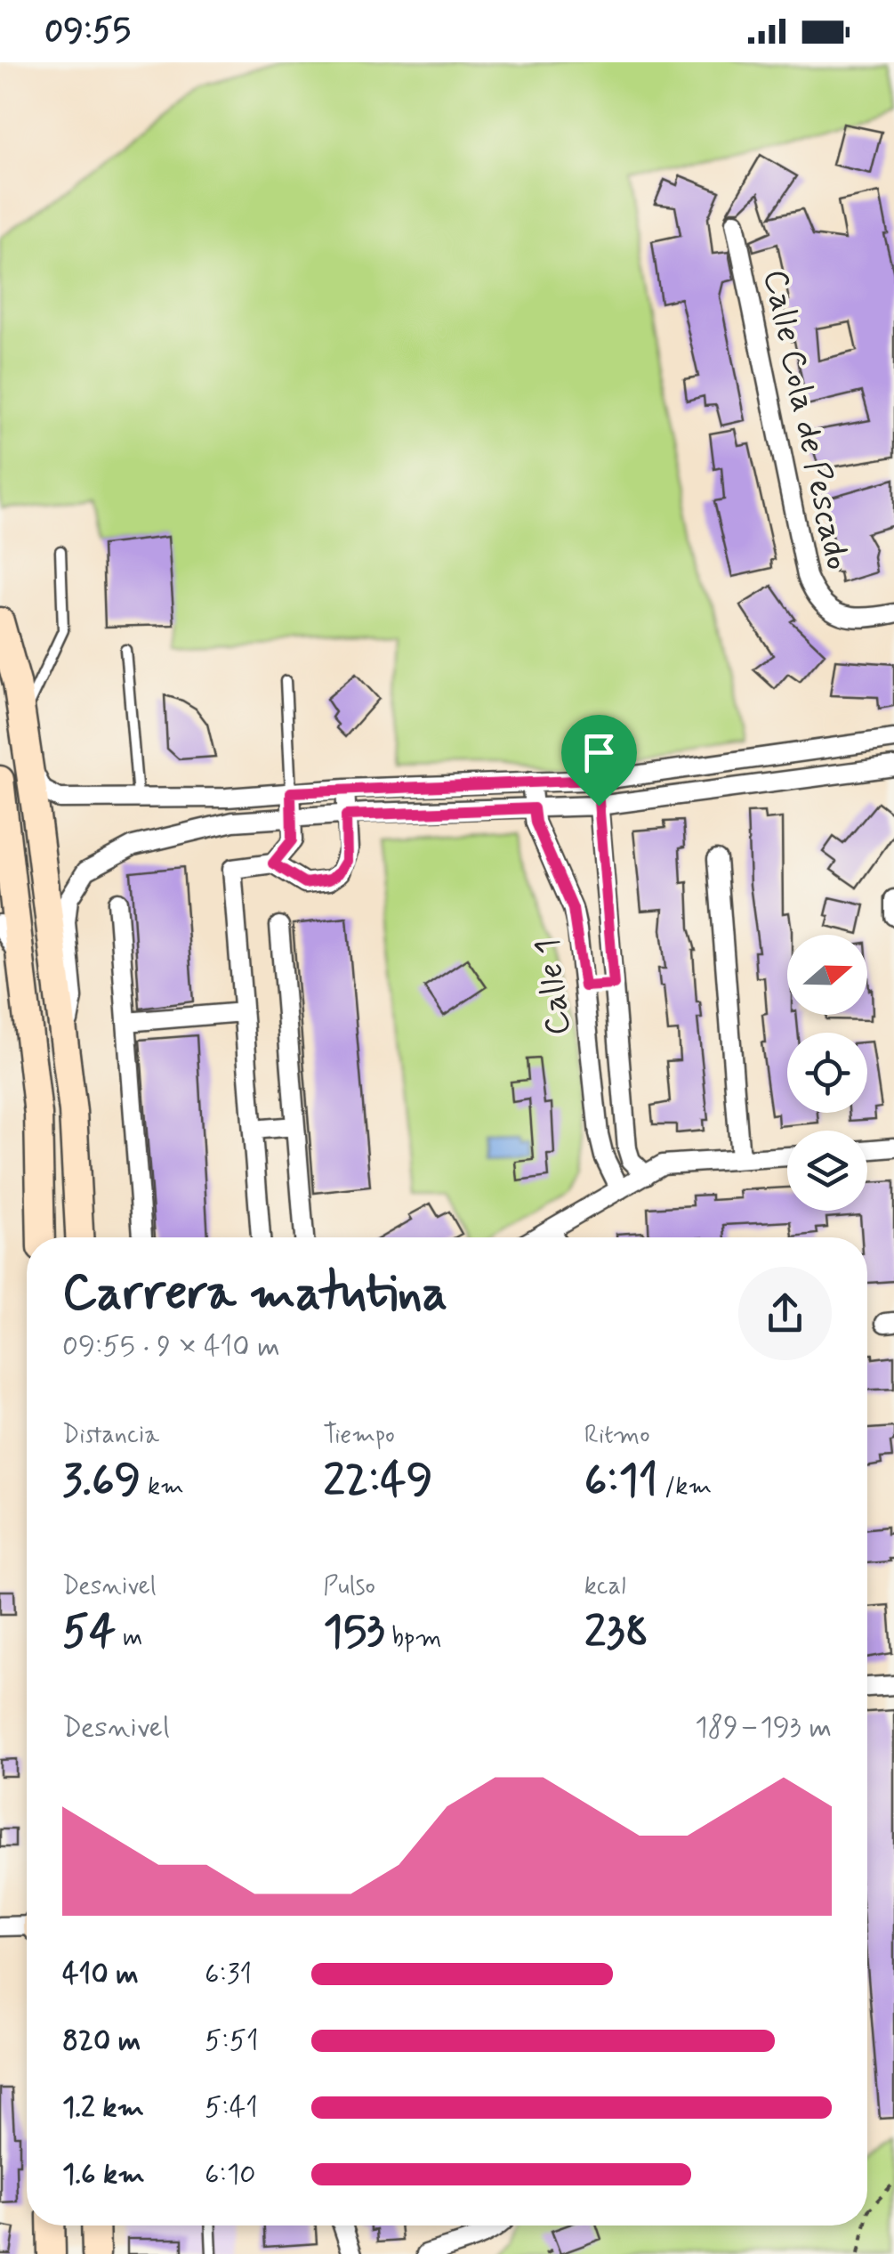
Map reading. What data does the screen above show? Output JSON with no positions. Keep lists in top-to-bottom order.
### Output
{
  "streets": {
    "street": ["Calle Cola de Pescado", "Calle 1"]
  },
  "north": "right",
  "page": {
    "status": "09:55",
    "heading": ["Carrera matutina", "09:55 · 9 × 410 m"],
    "stats": [
      ["Distancia", "3.69 km"],
      ["Tiempo", "22:49"],
      ["Ritmo", "6:11 /km"],
      ["Desnivel", "54 m"],
      ["Pulso", "153 bpm"],
      ["kcal", "238"]
    ],
    "chart": ["Desnivel", "189–193 m"],
    "list": [
      {
        "name": "410 m",
        "note": "6:31"
      },
      {
        "name": "820 m",
        "note": "5:51"
      },
      {
        "name": "1.2 km",
        "note": "5:41"
      },
      {
        "name": "1.6 km",
        "note": "6:10"
      }
    ]
  }
}
